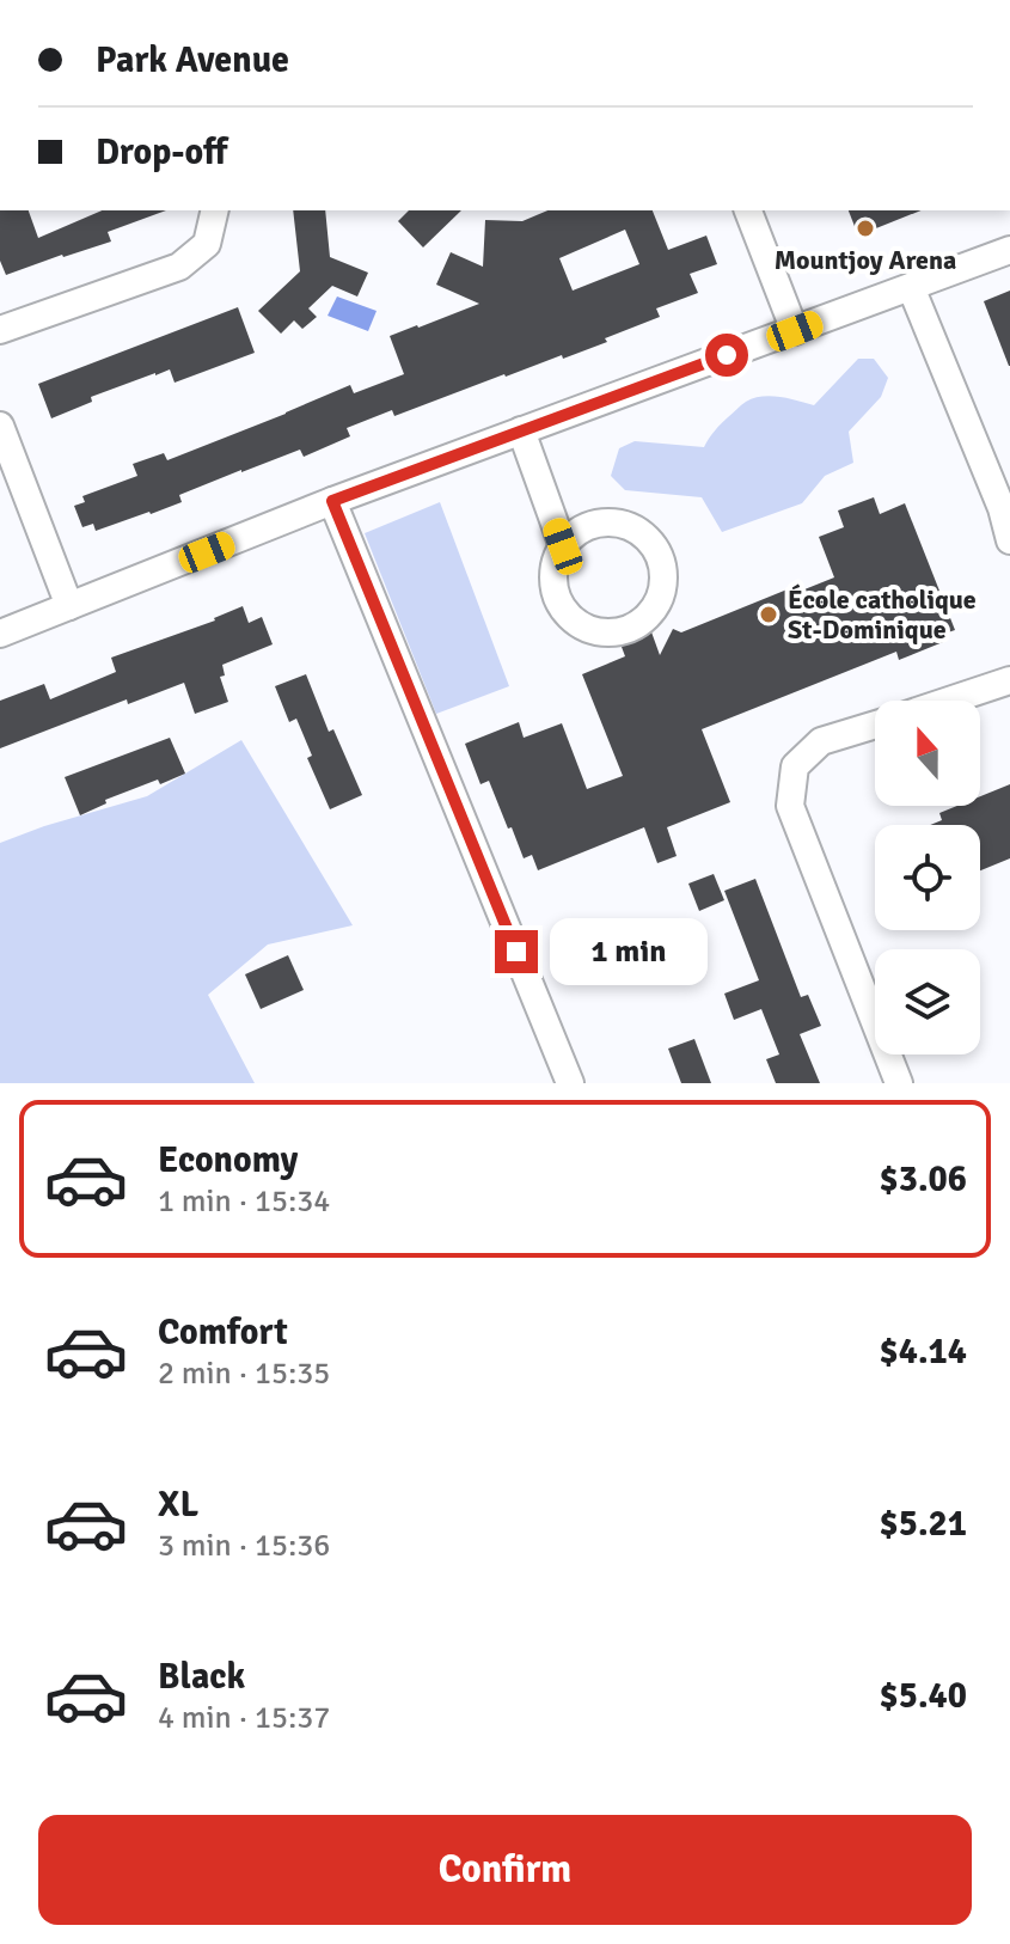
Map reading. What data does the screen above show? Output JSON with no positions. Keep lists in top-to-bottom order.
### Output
{
  "places": ["Mountjoy Arena", "École catholique St-Dominique"],
  "north": "top",
  "page": {
    "banner": ["Park Avenue", "Drop-off"],
    "bubble": "1 min",
    "list": [
      {
        "name": "Economy",
        "note": "1 min · 15:34",
        "value": "$3.06"
      },
      {
        "name": "Comfort",
        "note": "2 min · 15:35",
        "value": "$4.14"
      },
      {
        "name": "XL",
        "note": "3 min · 15:36",
        "value": "$5.21"
      },
      {
        "name": "Black",
        "note": "4 min · 15:37",
        "value": "$5.40"
      }
    ],
    "buttons": "Confirm"
  }
}
